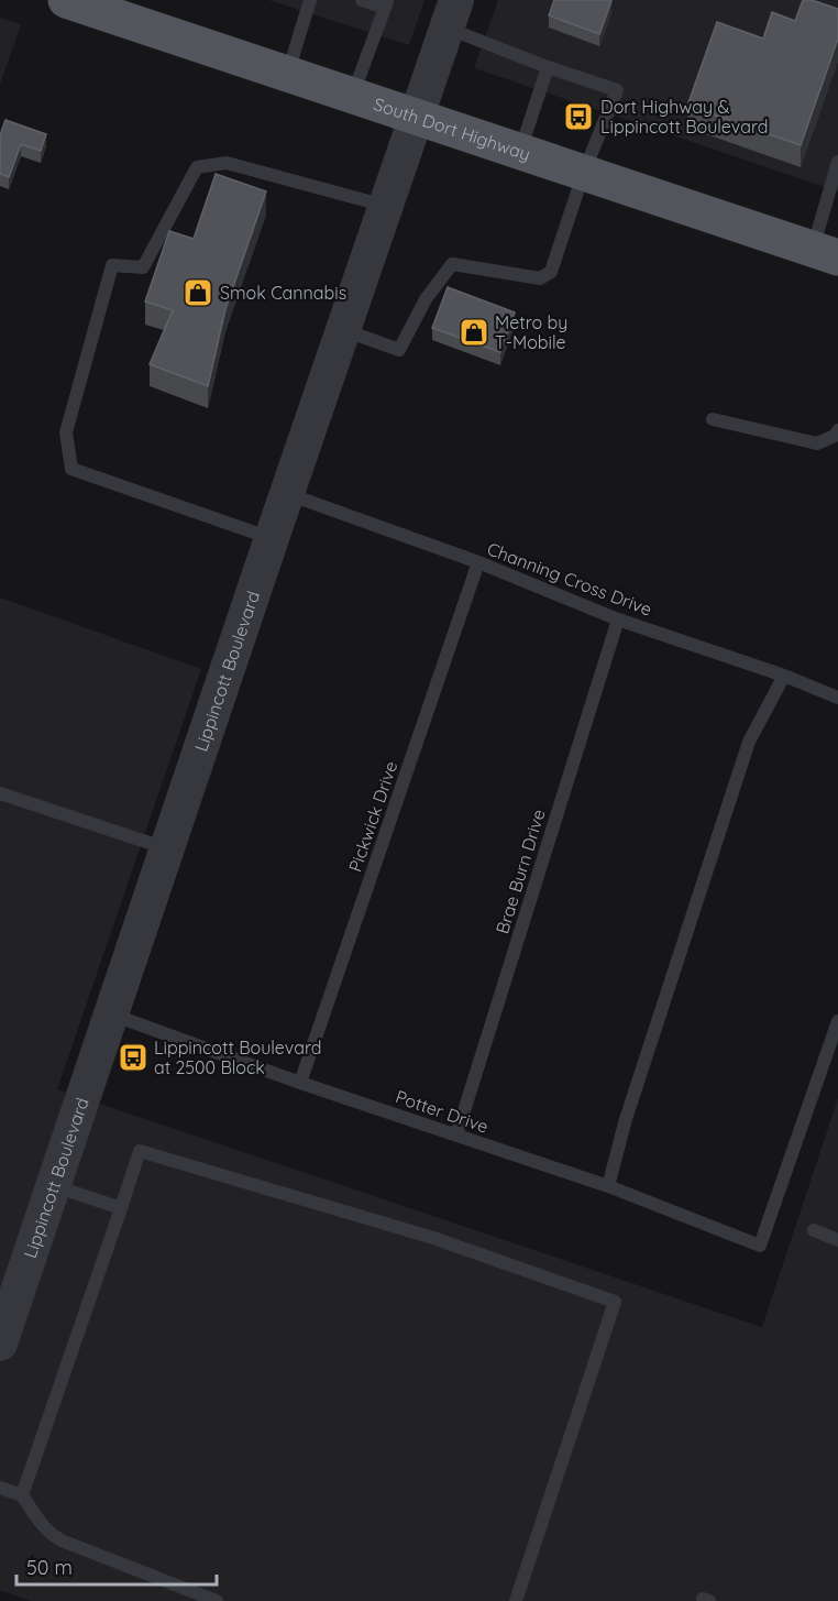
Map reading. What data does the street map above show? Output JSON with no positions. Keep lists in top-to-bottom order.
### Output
{
  "streets": {
    "main road": ["South Dort Highway"],
    "street": ["Lippincott Boulevard"],
    "lane": [
      "Channing Cross Drive",
      "Pickwick Drive",
      "Brae Burn Drive",
      "Potter Drive"
    ]
  },
  "crossings": [
    ["South Dort Highway", "Lippincott Boulevard"],
    ["Channing Cross Drive", "Lippincott Boulevard"],
    ["Channing Cross Drive", "Pickwick Drive"],
    ["Channing Cross Drive", "Brae Burn Drive"],
    ["Lippincott Boulevard", "Potter Drive"],
    ["Pickwick Drive", "Potter Drive"],
    ["Brae Burn Drive", "Potter Drive"]
  ],
  "places": {
    "bus stop": ["Dort Highway & Lippincott Boulevard", "Lippincott Boulevard at 2500 Block"],
    "shop": ["Smok Cannabis", "Metro by T-Mobile"]
  },
  "scale_bar": "50 m"
}
